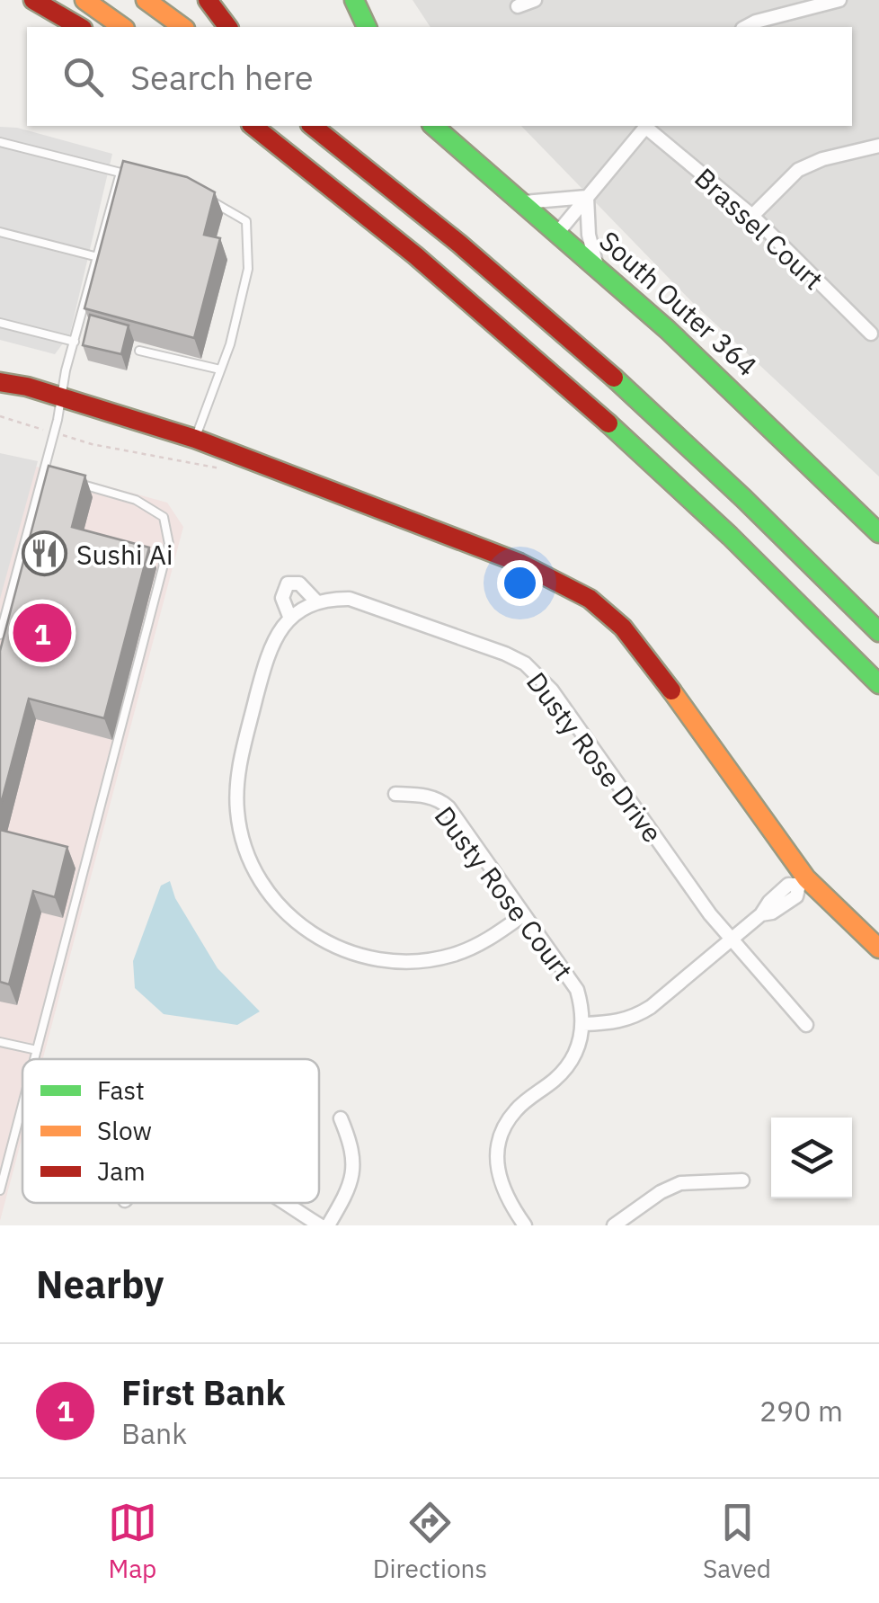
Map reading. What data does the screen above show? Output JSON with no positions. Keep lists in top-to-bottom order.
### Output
{
  "streets": {
    "main road": ["South Outer 364"],
    "street": ["Brassel Court", "Dusty Rose Drive", "Dusty Rose Court"]
  },
  "crossings": [
    ["Dusty Rose Drive", "Dusty Rose Court"]
  ],
  "places": {
    "restaurant": ["Sushi Ai"]
  },
  "legend": ["Fast", "Slow", "Jam"],
  "page": {
    "search": "Search here",
    "pins": "1",
    "heading": "Nearby",
    "list": [
      {
        "mark": "1",
        "name": "First Bank",
        "note": "Bank",
        "value": "290 m"
      }
    ],
    "nav": ["Map", "Directions", "Saved"]
  }
}
